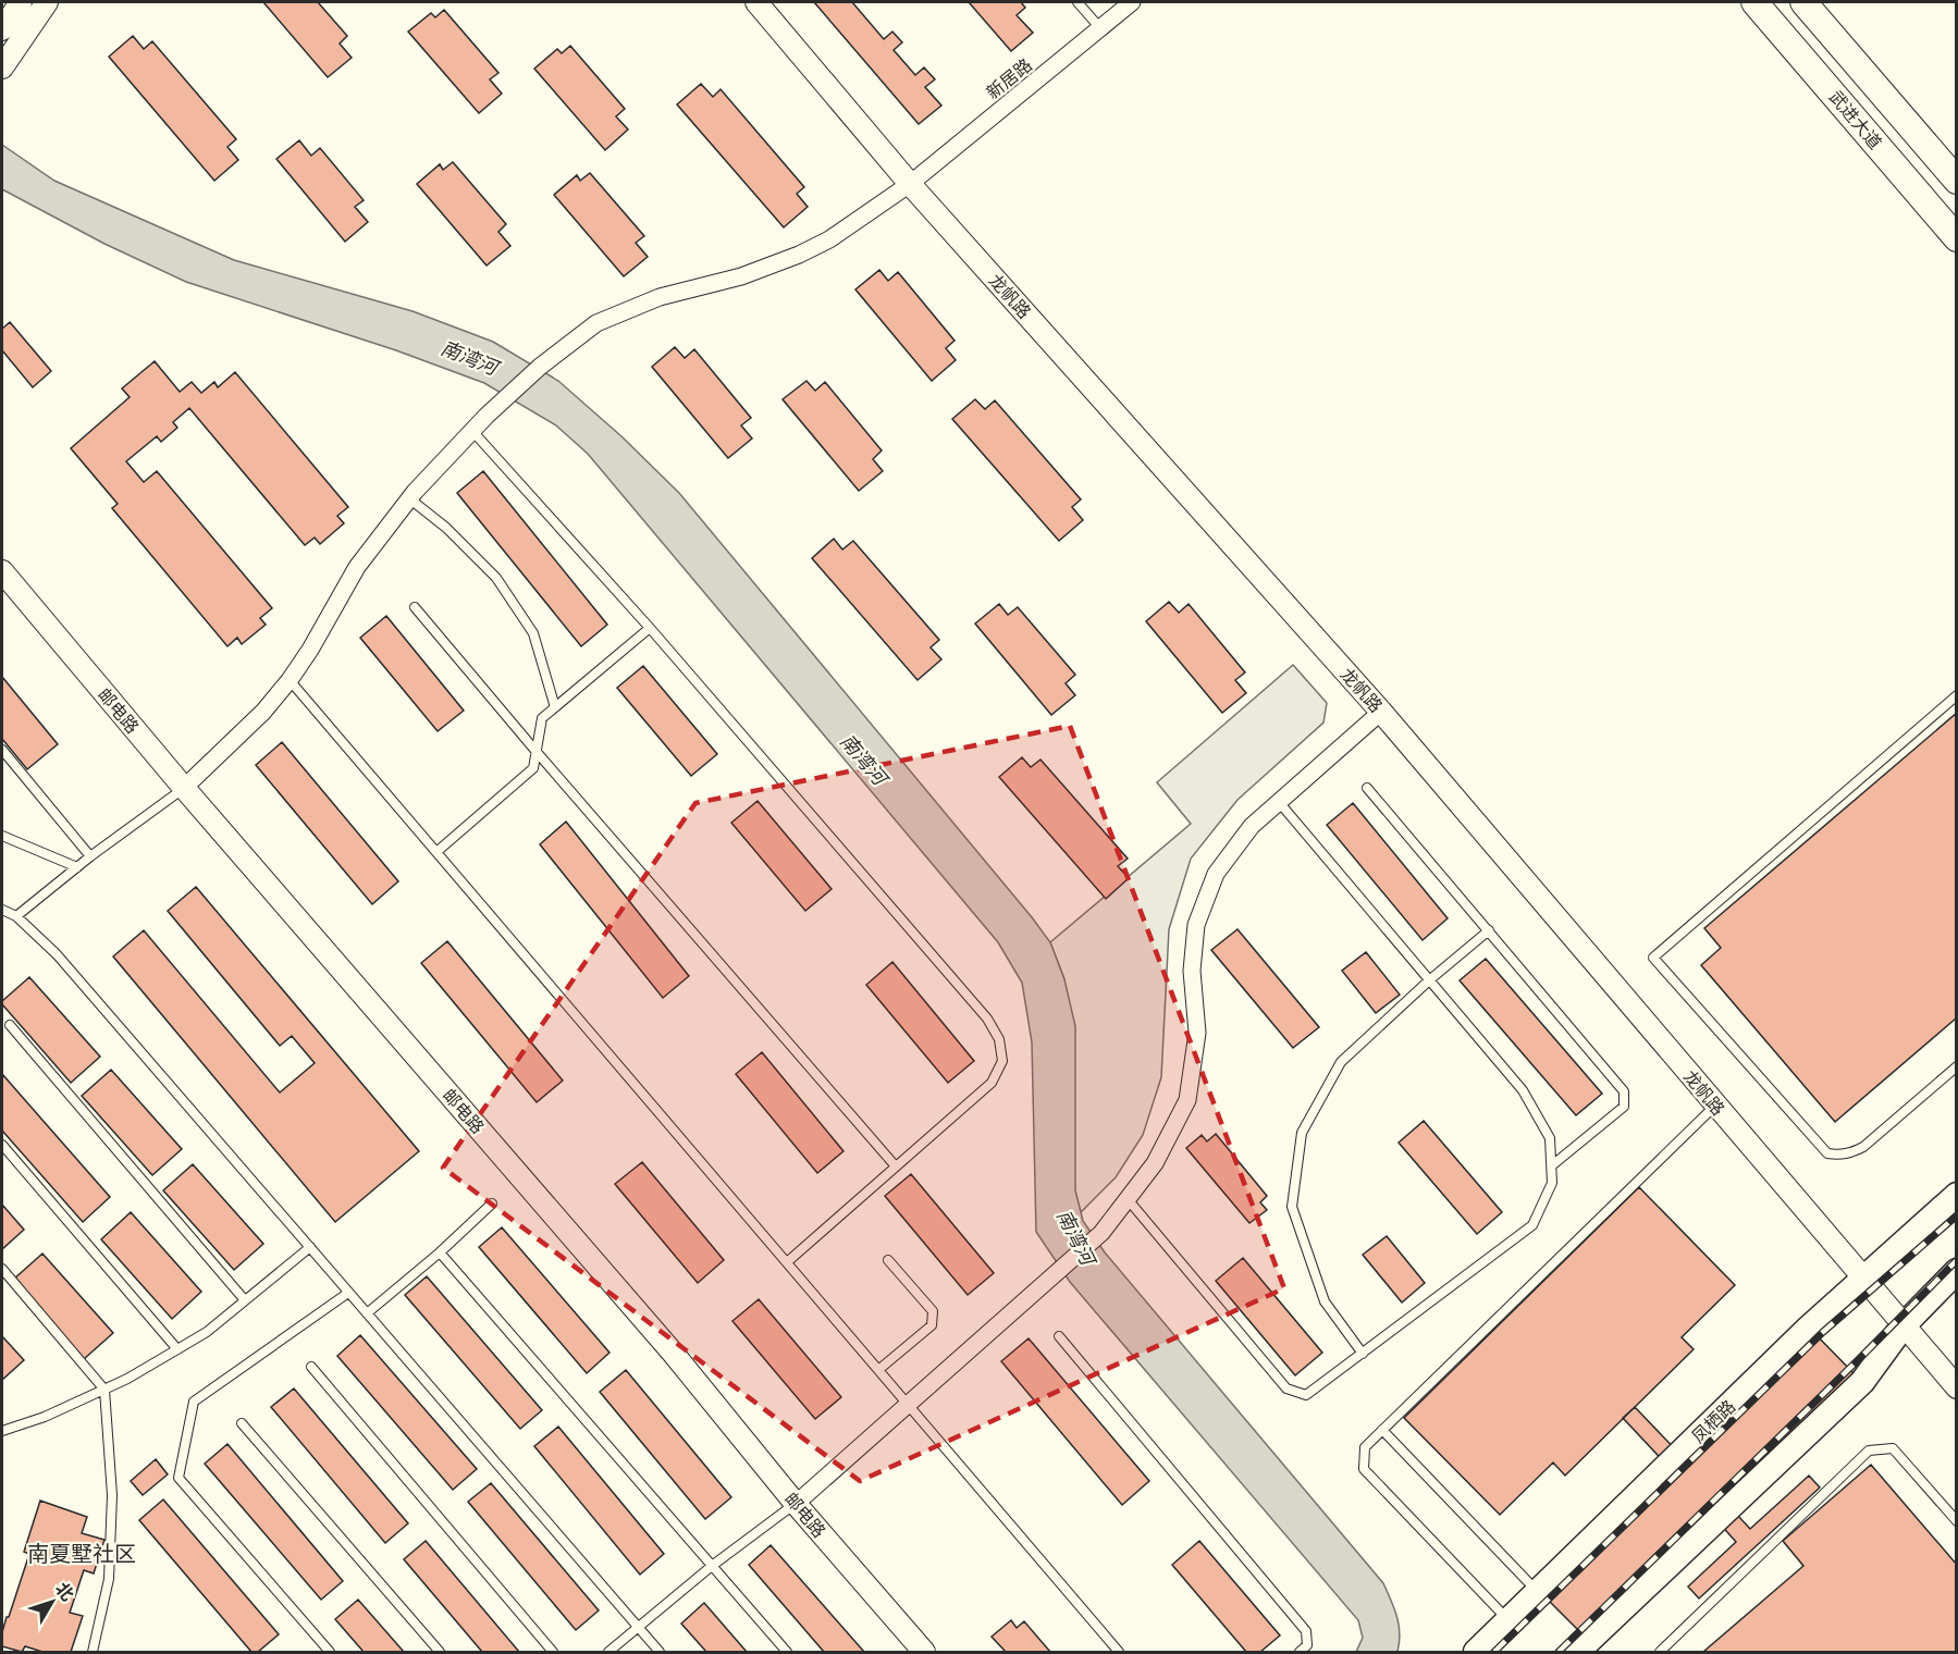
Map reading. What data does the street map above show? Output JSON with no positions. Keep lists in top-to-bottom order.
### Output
{
  "streets": {
    "main road": ["武进大道", "凤栖路"],
    "street": ["新居路", "龙帆路", "邮电路"]
  },
  "crossings": [
    ["新居路", "龙帆路"],
    ["新居路", "邮电路"],
    ["龙帆路", "凤栖路"]
  ],
  "districts": ["南夏墅社区"],
  "water": ["南湾河"],
  "north": "top right"
}
